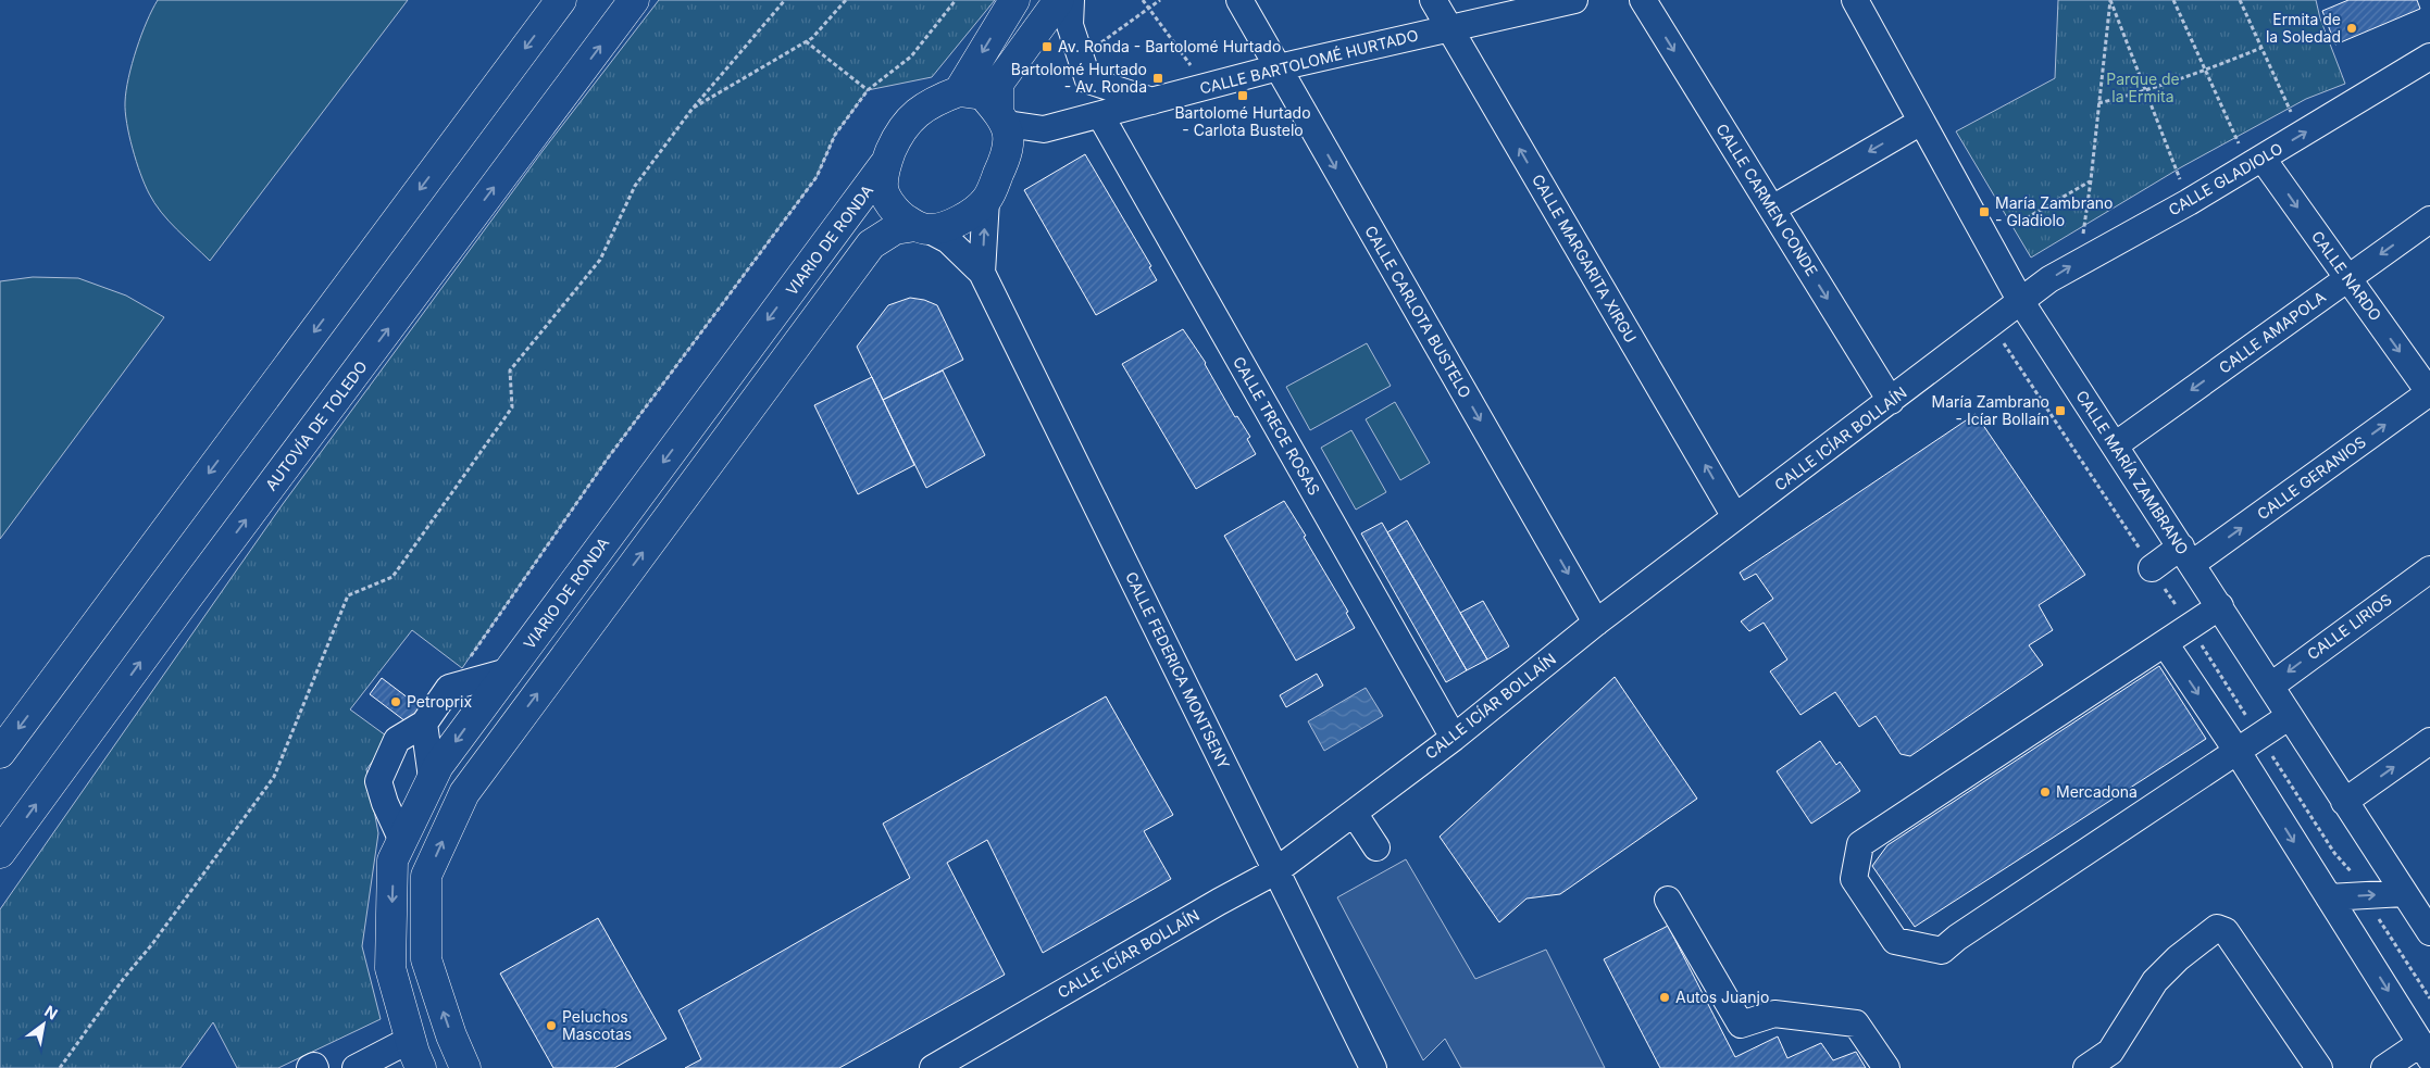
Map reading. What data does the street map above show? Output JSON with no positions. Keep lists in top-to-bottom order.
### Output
{
  "streets": {
    "main road": ["VIARIO DE RONDA", "AUTOVÍA DE TOLEDO"],
    "street": [
      "CALLE BARTOLOMÉ HURTADO",
      "CALLE GLADIOLO",
      "CALLE CARMEN CONDE",
      "CALLE MARGARITA XIRGU",
      "CALLE NARDO",
      "CALLE CARLOTA BUSTELO",
      "CALLE AMAPOLA",
      "CALLE TRECE ROSAS",
      "CALLE ICÍAR BOLLAÍN",
      "CALLE MARÍA ZAMBRANO",
      "CALLE GERANIOS",
      "CALLE LIRIOS",
      "CALLE FEDERICA MONTSENY"
    ]
  },
  "crossings": [
    ["CALLE BARTOLOMÉ HURTADO", "VIARIO DE RONDA"],
    ["CALLE BARTOLOMÉ HURTADO", "CALLE MARGARITA XIRGU"],
    ["CALLE BARTOLOMÉ HURTADO", "CALLE CARLOTA BUSTELO"],
    ["CALLE BARTOLOMÉ HURTADO", "CALLE TRECE ROSAS"],
    ["CALLE BARTOLOMÉ HURTADO", "CALLE FEDERICA MONTSENY"],
    ["CALLE GLADIOLO", "CALLE NARDO"],
    ["CALLE GLADIOLO", "CALLE ICÍAR BOLLAÍN"],
    ["CALLE GLADIOLO", "CALLE MARÍA ZAMBRANO"],
    ["CALLE CARMEN CONDE", "CALLE ICÍAR BOLLAÍN"],
    ["VIARIO DE RONDA", "CALLE FEDERICA MONTSENY"],
    ["CALLE MARGARITA XIRGU", "CALLE ICÍAR BOLLAÍN"],
    ["CALLE NARDO", "CALLE AMAPOLA"],
    ["CALLE NARDO", "CALLE GERANIOS"],
    ["CALLE CARLOTA BUSTELO", "CALLE ICÍAR BOLLAÍN"],
    ["CALLE AMAPOLA", "CALLE MARÍA ZAMBRANO"],
    ["CALLE TRECE ROSAS", "CALLE ICÍAR BOLLAÍN"],
    ["CALLE ICÍAR BOLLAÍN", "CALLE MARÍA ZAMBRANO"],
    ["CALLE ICÍAR BOLLAÍN", "CALLE FEDERICA MONTSENY"],
    ["CALLE MARÍA ZAMBRANO", "CALLE GERANIOS"],
    ["CALLE MARÍA ZAMBRANO", "CALLE LIRIOS"]
  ],
  "one_way": [
    "CALLE CARMEN CONDE",
    "CALLE MARGARITA XIRGU",
    "CALLE NARDO",
    "CALLE CARLOTA BUSTELO",
    "CALLE AMAPOLA",
    "CALLE GERANIOS"
  ],
  "parks": ["Parque de la Ermita"],
  "places": {
    "other": [
      "Ermita de la Soledad",
      "Petroprix",
      "Mercadona",
      "Autos Juanjo",
      "Peluchos Mascotas"
    ],
    "transit": [
      "Av. Ronda - Bartolomé Hurtado",
      "Bartolomé Hurtado - Av. Ronda",
      "Bartolomé Hurtado - Carlota Bustelo",
      "María Zambrano - Gladiolo",
      "María Zambrano - Icíar Bollaín"
    ]
  },
  "north": "top right"
}
